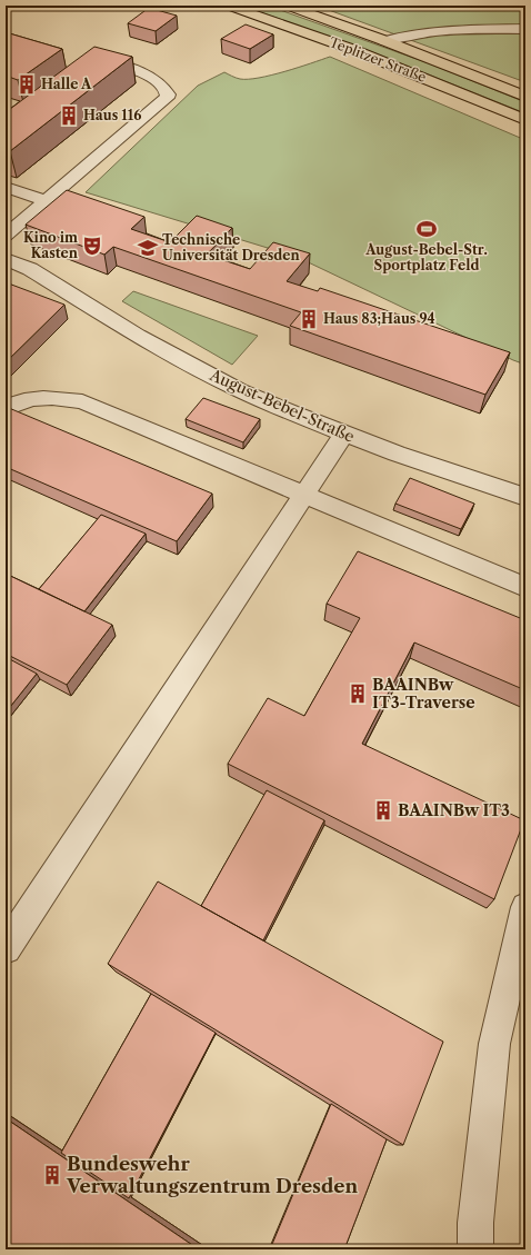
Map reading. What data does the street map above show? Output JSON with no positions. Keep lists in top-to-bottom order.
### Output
{
  "streets": {
    "main road": ["Teplitzer Straße"],
    "street": ["August-Bebel-Straße"]
  },
  "places": {
    "building": [
      "Halle A",
      "Haus 116",
      "Haus 83;Haus 94",
      "BAAINBw IT3-Traverse",
      "BAAINBw IT3",
      "Bundeswehr Verwaltungszentrum Dresden"
    ],
    "sports": ["August-Bebel-Str. Sportplatz Feld"],
    "theatre": ["Kino im Kasten"],
    "school or university": ["Technische Universität Dresden"]
  }
}
